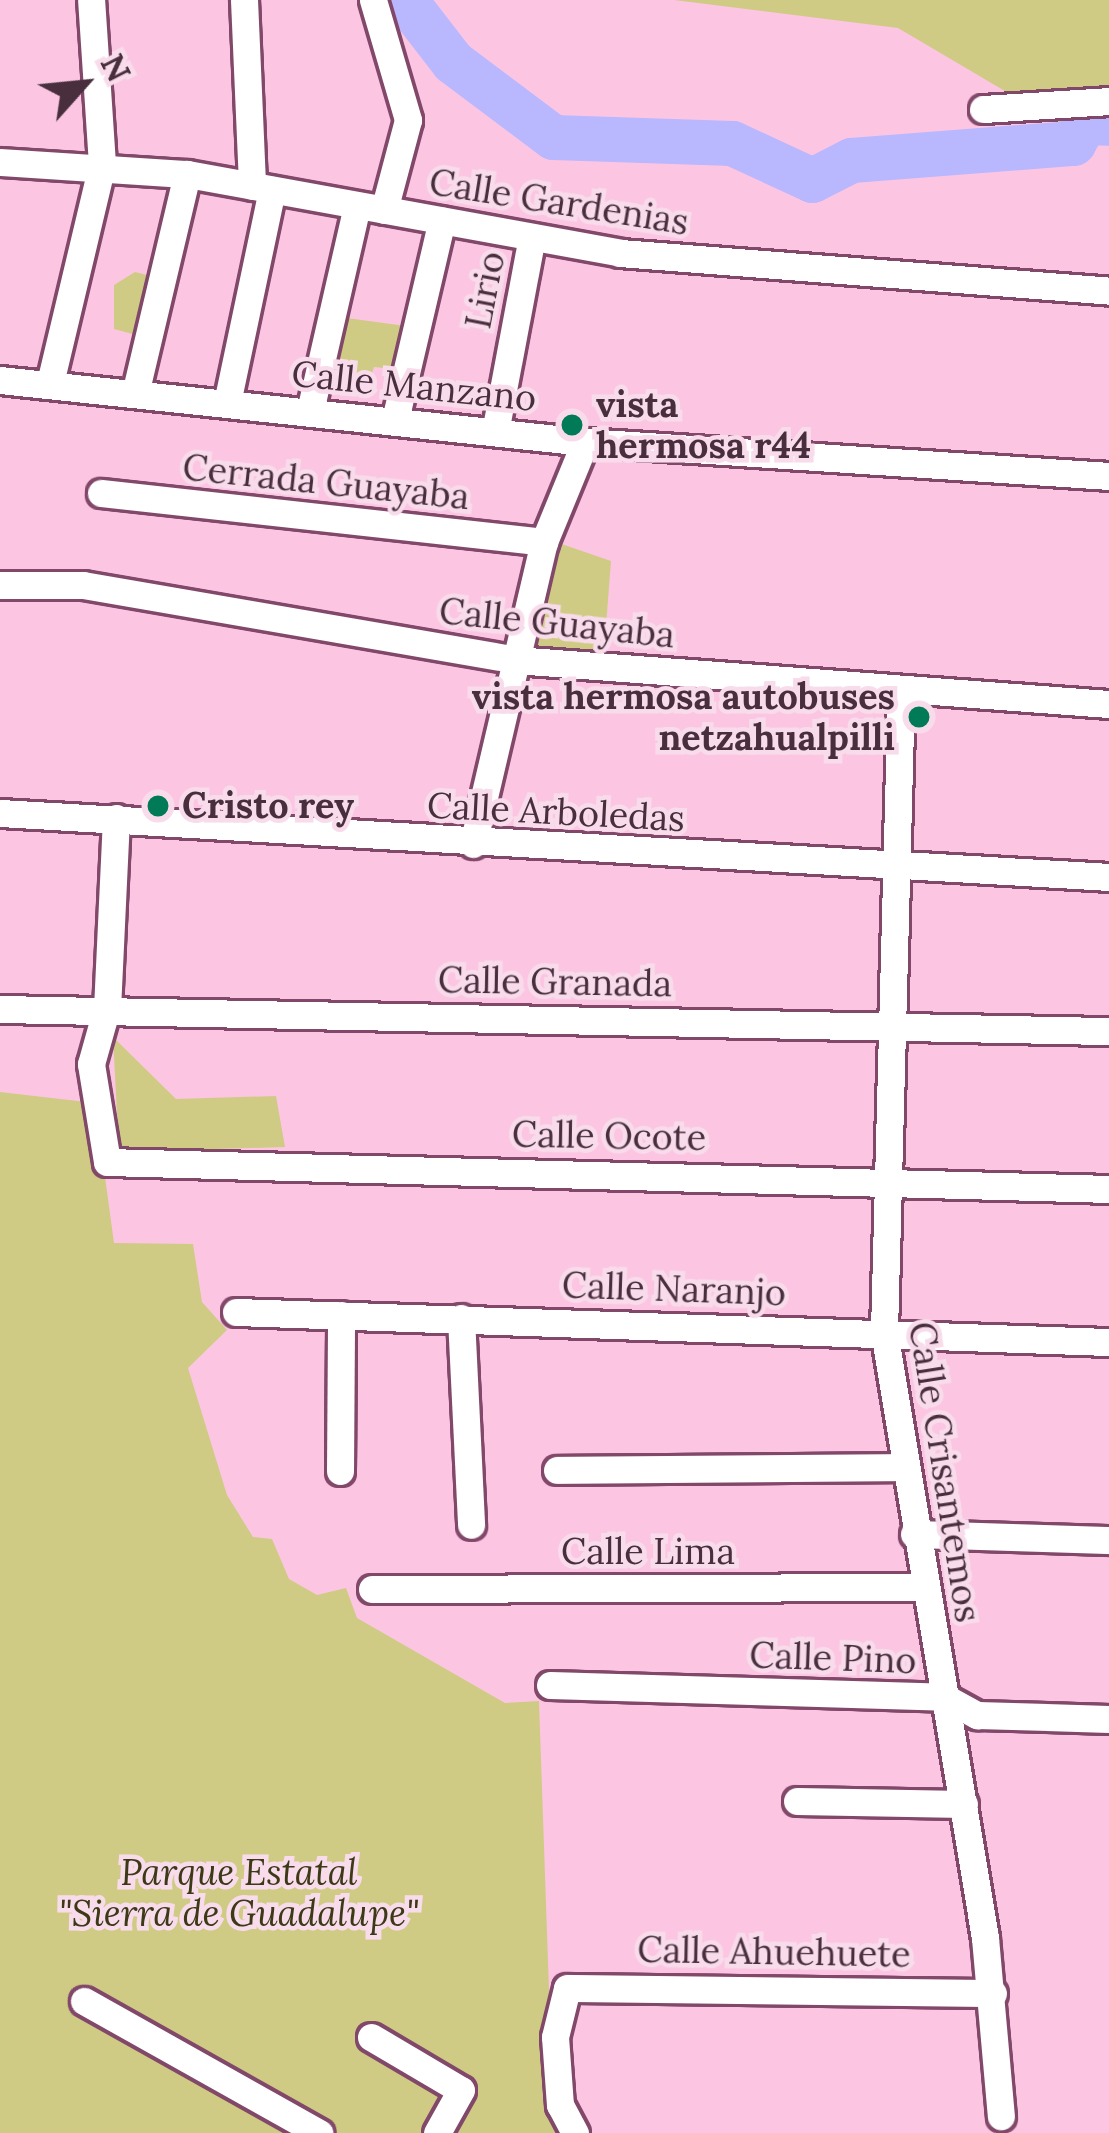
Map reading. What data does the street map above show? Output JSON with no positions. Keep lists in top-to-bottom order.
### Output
{
  "streets": {
    "street": [
      "Calle Gardenias",
      "Lirio",
      "Calle Manzano",
      "Cerrada Guayaba",
      "Calle Guayaba",
      "Calle Arboledas",
      "Calle Granada",
      "Calle Ocote",
      "Calle Naranjo",
      "Calle Crisantemos",
      "Calle Lima",
      "Calle Pino",
      "Calle Ahuehuete"
    ]
  },
  "crossings": [
    ["Calle Gardenias", "Lirio"],
    ["Lirio", "Calle Manzano"],
    ["Calle Guayaba", "Calle Crisantemos"],
    ["Calle Arboledas", "Calle Crisantemos"],
    ["Calle Granada", "Calle Ocote"],
    ["Calle Granada", "Calle Crisantemos"],
    ["Calle Ocote", "Calle Crisantemos"],
    ["Calle Naranjo", "Calle Crisantemos"],
    ["Calle Crisantemos", "Calle Lima"],
    ["Calle Crisantemos", "Calle Pino"],
    ["Calle Crisantemos", "Calle Ahuehuete"]
  ],
  "parks": ["Parque Estatal \"Sierra de Guadalupe\""],
  "places": ["vista hermosa r44", "vista hermosa autobuses netzahualpilli", "Cristo rey"],
  "north": "top right"
}
